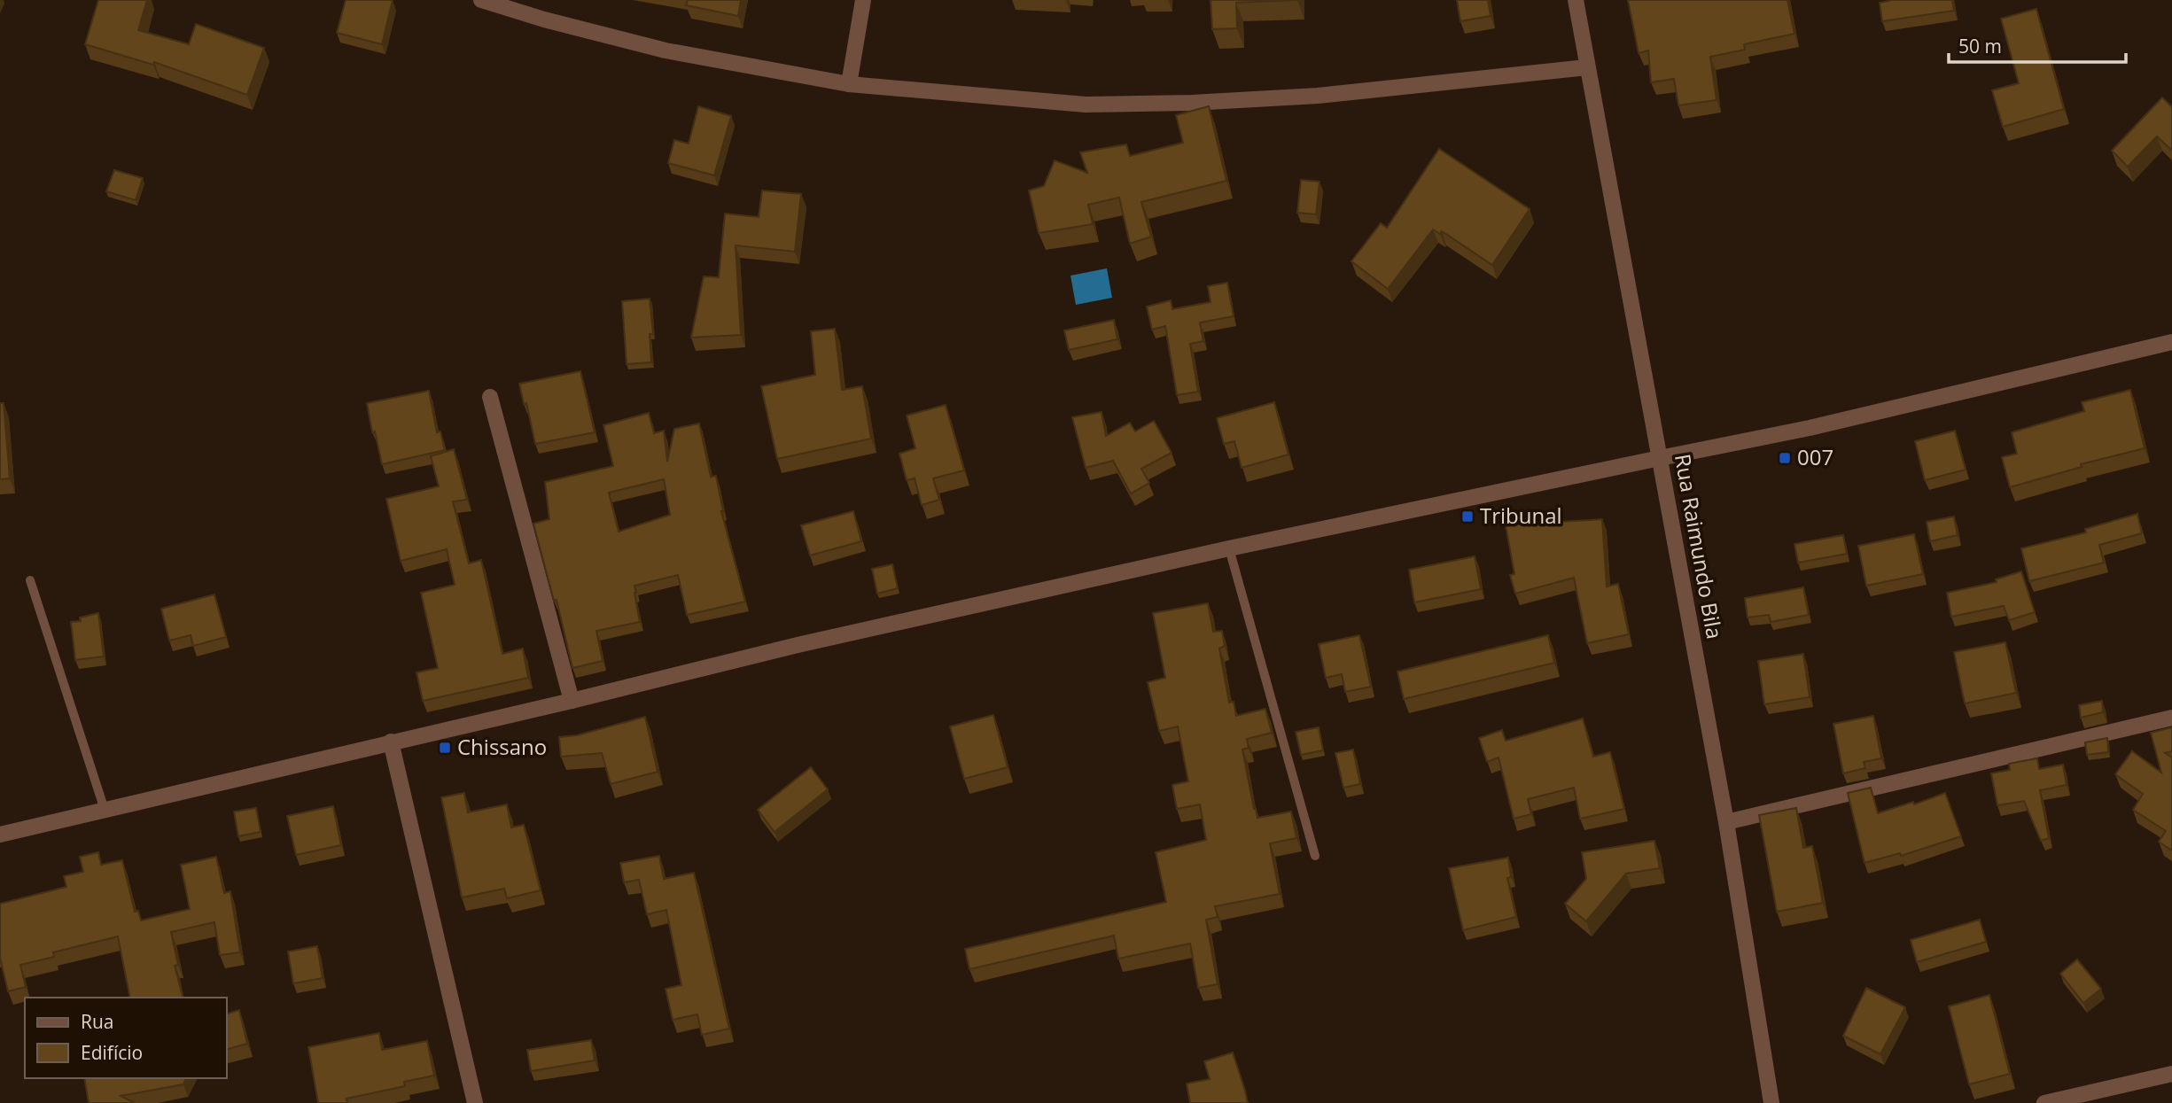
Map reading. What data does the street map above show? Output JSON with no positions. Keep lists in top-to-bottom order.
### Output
{
  "streets": {
    "street": ["Rua Raimundo Bila"]
  },
  "places": {
    "transit": ["007", "Tribunal", "Chissano"]
  },
  "legend": ["Rua", "Edifício"],
  "scale_bar": "50 m"
}
